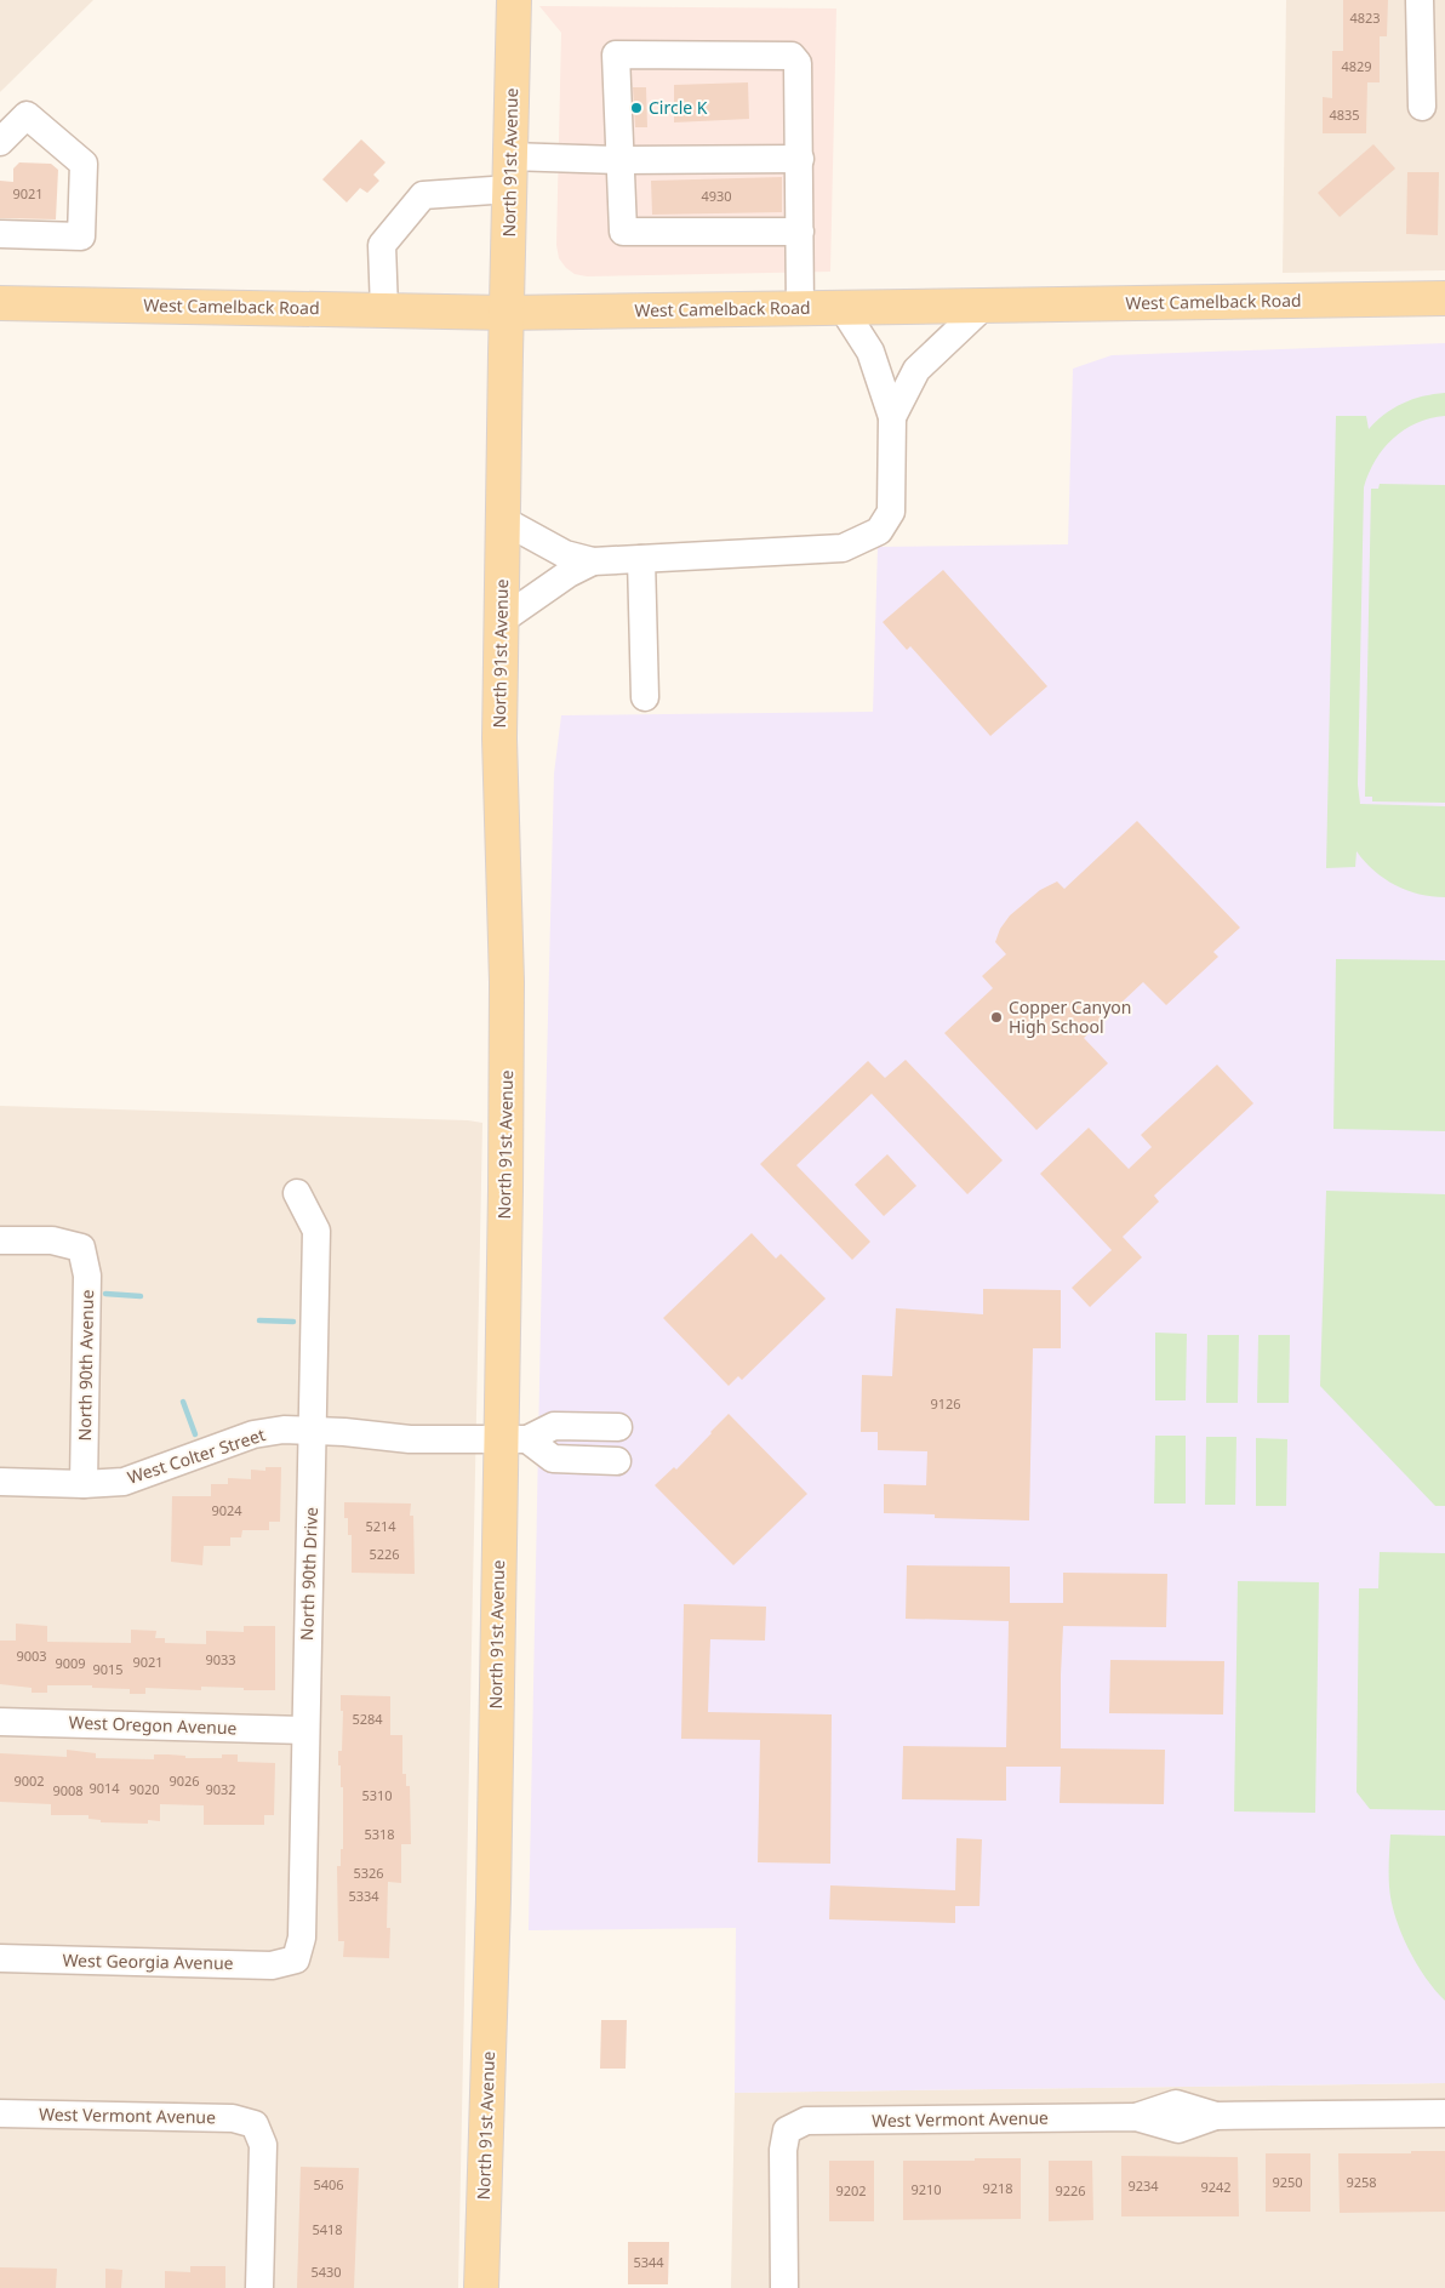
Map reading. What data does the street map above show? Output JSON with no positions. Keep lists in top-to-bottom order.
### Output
{
  "streets": {
    "main road": ["North 91st Avenue", "West Camelback Road"],
    "street": [
      "North 90th Avenue",
      "West Colter Street",
      "North 90th Drive",
      "West Oregon Avenue",
      "West Georgia Avenue",
      "West Vermont Avenue"
    ]
  },
  "crossings": [
    ["North 91st Avenue", "West Camelback Road"],
    ["North 91st Avenue", "West Colter Street"],
    ["North 90th Avenue", "West Colter Street"],
    ["West Colter Street", "North 90th Drive"],
    ["North 90th Drive", "West Oregon Avenue"],
    ["North 90th Drive", "West Georgia Avenue"]
  ],
  "places": ["Circle K", "Copper Canyon High School"],
  "house_numbers": [
    "4823",
    "4829",
    "4835",
    "9021",
    "4930",
    "9126",
    "9024",
    "5214",
    "5226",
    "9003",
    "9033",
    "9021",
    "9009",
    "9015",
    "5284",
    "9002",
    "9026",
    "9014",
    "9020",
    "9032",
    "9008",
    "5310",
    "5318",
    "5326",
    "5334",
    "9250",
    "9258",
    "5406",
    "9234",
    "9242",
    "9218",
    "9210",
    "9202",
    "9226",
    "5418",
    "5344",
    "5430"
  ]
}
